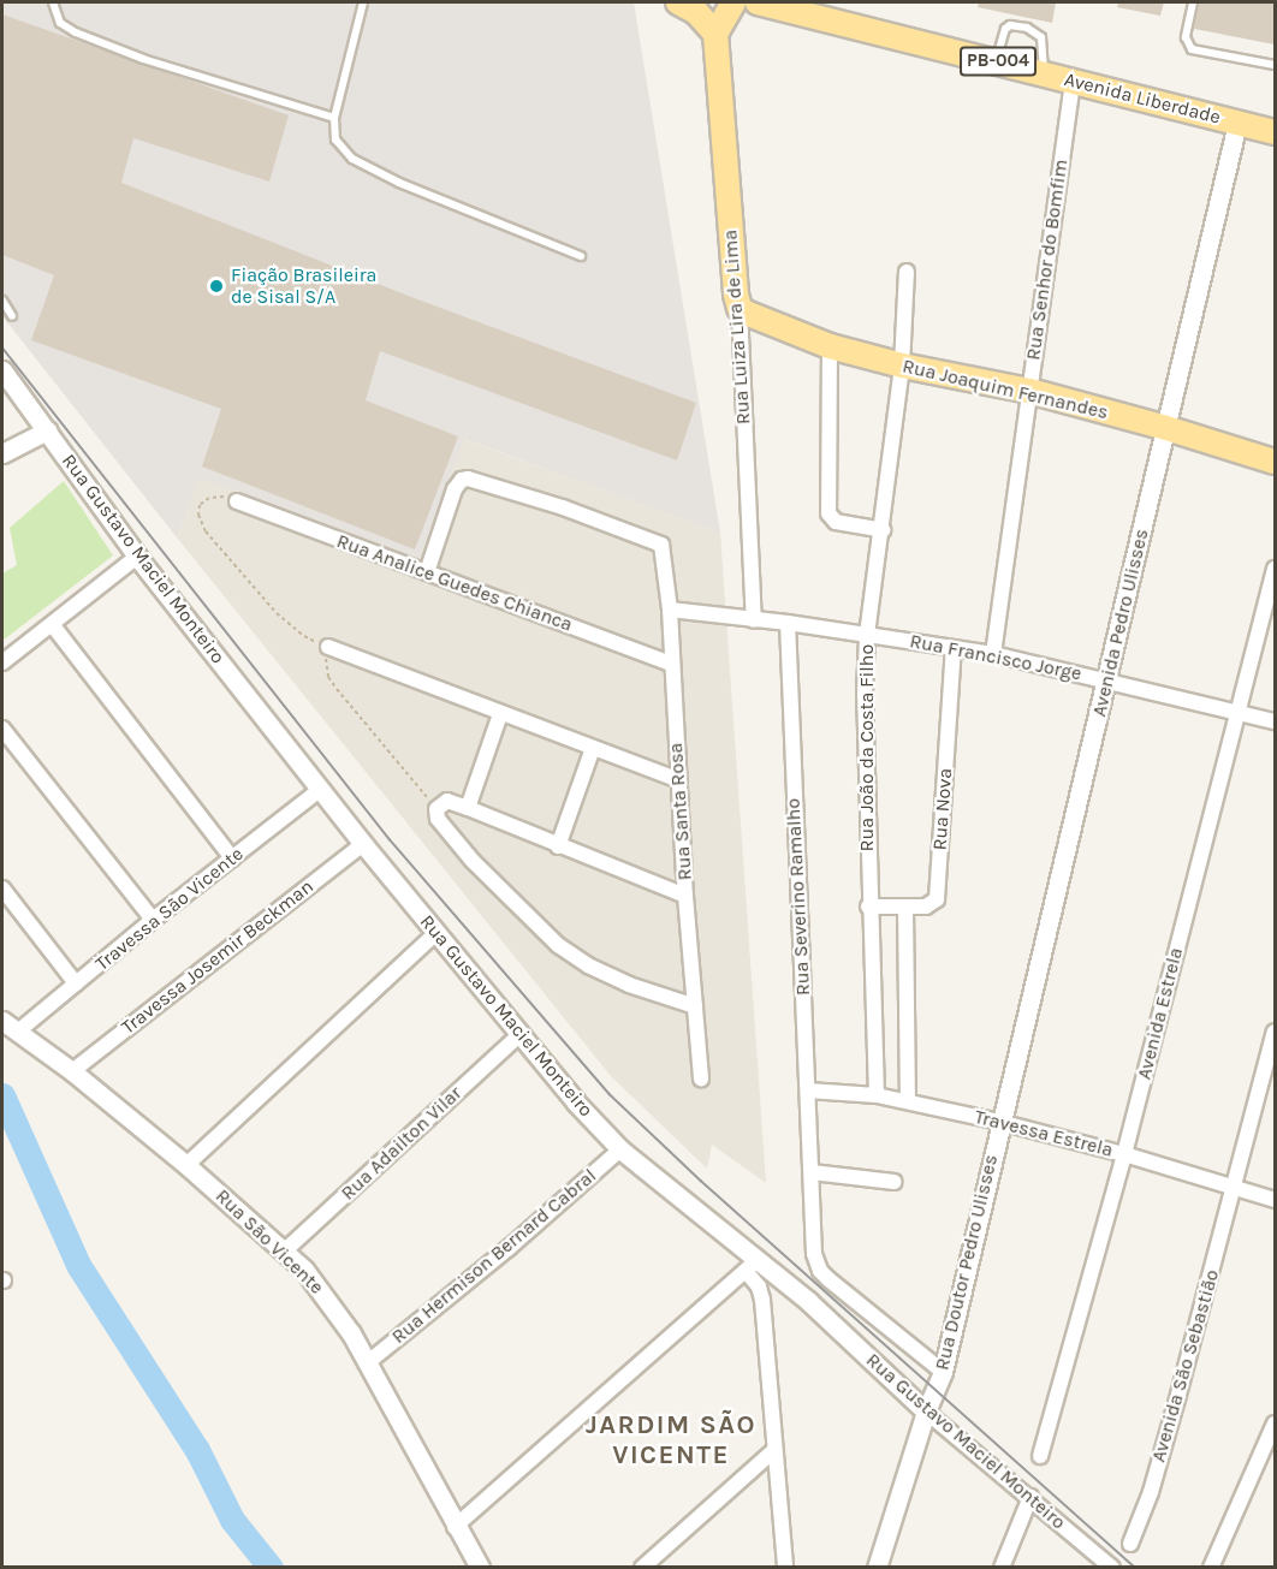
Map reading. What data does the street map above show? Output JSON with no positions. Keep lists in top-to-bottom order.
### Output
{
  "streets": {
    "main road": [
      "PB-004",
      "Avenida Liberdade",
      "Rua Luiza Lira de Lima",
      "Rua Joaquim Fernandes"
    ],
    "street": [
      "Rua Senhor do Bomfim",
      "Rua Gustavo Maciel Monteiro",
      "Rua Analice Guedes Chianca",
      "Avenida Pedro Ulisses",
      "Rua Francisco Jorge",
      "Rua João da Costa Filho",
      "Rua Nova",
      "Rua Santa Rosa",
      "Rua Severino Ramalho",
      "Travessa São Vicente",
      "Travessa Josemir Beckman",
      "Avenida Estrela",
      "Travessa Estrela",
      "Rua Adailton Vilar",
      "Rua São Vicente",
      "Rua Hermison Bernard Cabral",
      "Rua Doutor Pedro Ulisses",
      "Avenida São Sebastião"
    ]
  },
  "crossings": [
    ["Avenida Liberdade", "Rua Senhor do Bomfim"],
    ["Avenida Liberdade", "Avenida Pedro Ulisses"],
    ["Rua Senhor do Bomfim", "Rua Joaquim Fernandes"],
    ["Rua Senhor do Bomfim", "Rua Francisco Jorge"],
    ["Rua Luiza Lira de Lima", "Rua Joaquim Fernandes"],
    ["Rua Luiza Lira de Lima", "Rua Francisco Jorge"],
    ["Rua Joaquim Fernandes", "Avenida Pedro Ulisses"],
    ["Rua Joaquim Fernandes", "Rua João da Costa Filho"],
    ["Rua Gustavo Maciel Monteiro", "Travessa São Vicente"],
    ["Rua Gustavo Maciel Monteiro", "Travessa Josemir Beckman"],
    ["Rua Gustavo Maciel Monteiro", "Rua Adailton Vilar"],
    ["Rua Gustavo Maciel Monteiro", "Rua Hermison Bernard Cabral"],
    ["Rua Gustavo Maciel Monteiro", "Rua Doutor Pedro Ulisses"],
    ["Rua Analice Guedes Chianca", "Rua Santa Rosa"],
    ["Avenida Pedro Ulisses", "Rua Francisco Jorge"],
    ["Avenida Pedro Ulisses", "Travessa Estrela"],
    ["Avenida Pedro Ulisses", "Rua Doutor Pedro Ulisses"],
    ["Rua Francisco Jorge", "Rua João da Costa Filho"],
    ["Rua Francisco Jorge", "Rua Nova"],
    ["Rua Francisco Jorge", "Rua Santa Rosa"],
    ["Rua Francisco Jorge", "Rua Severino Ramalho"],
    ["Rua Francisco Jorge", "Avenida Estrela"],
    ["Rua João da Costa Filho", "Rua Nova"],
    ["Rua João da Costa Filho", "Travessa Estrela"],
    ["Rua Severino Ramalho", "Travessa Estrela"],
    ["Rua Severino Ramalho", "Rua Doutor Pedro Ulisses"],
    ["Travessa São Vicente", "Rua São Vicente"],
    ["Travessa Josemir Beckman", "Rua São Vicente"],
    ["Avenida Estrela", "Travessa Estrela"],
    ["Travessa Estrela", "Rua Doutor Pedro Ulisses"],
    ["Travessa Estrela", "Avenida São Sebastião"],
    ["Rua Adailton Vilar", "Rua São Vicente"],
    ["Rua São Vicente", "Rua Hermison Bernard Cabral"]
  ],
  "districts": ["JARDIM SÃO VICENTE"],
  "places": ["Fiação Brasileira de Sisal S/A"]
}
